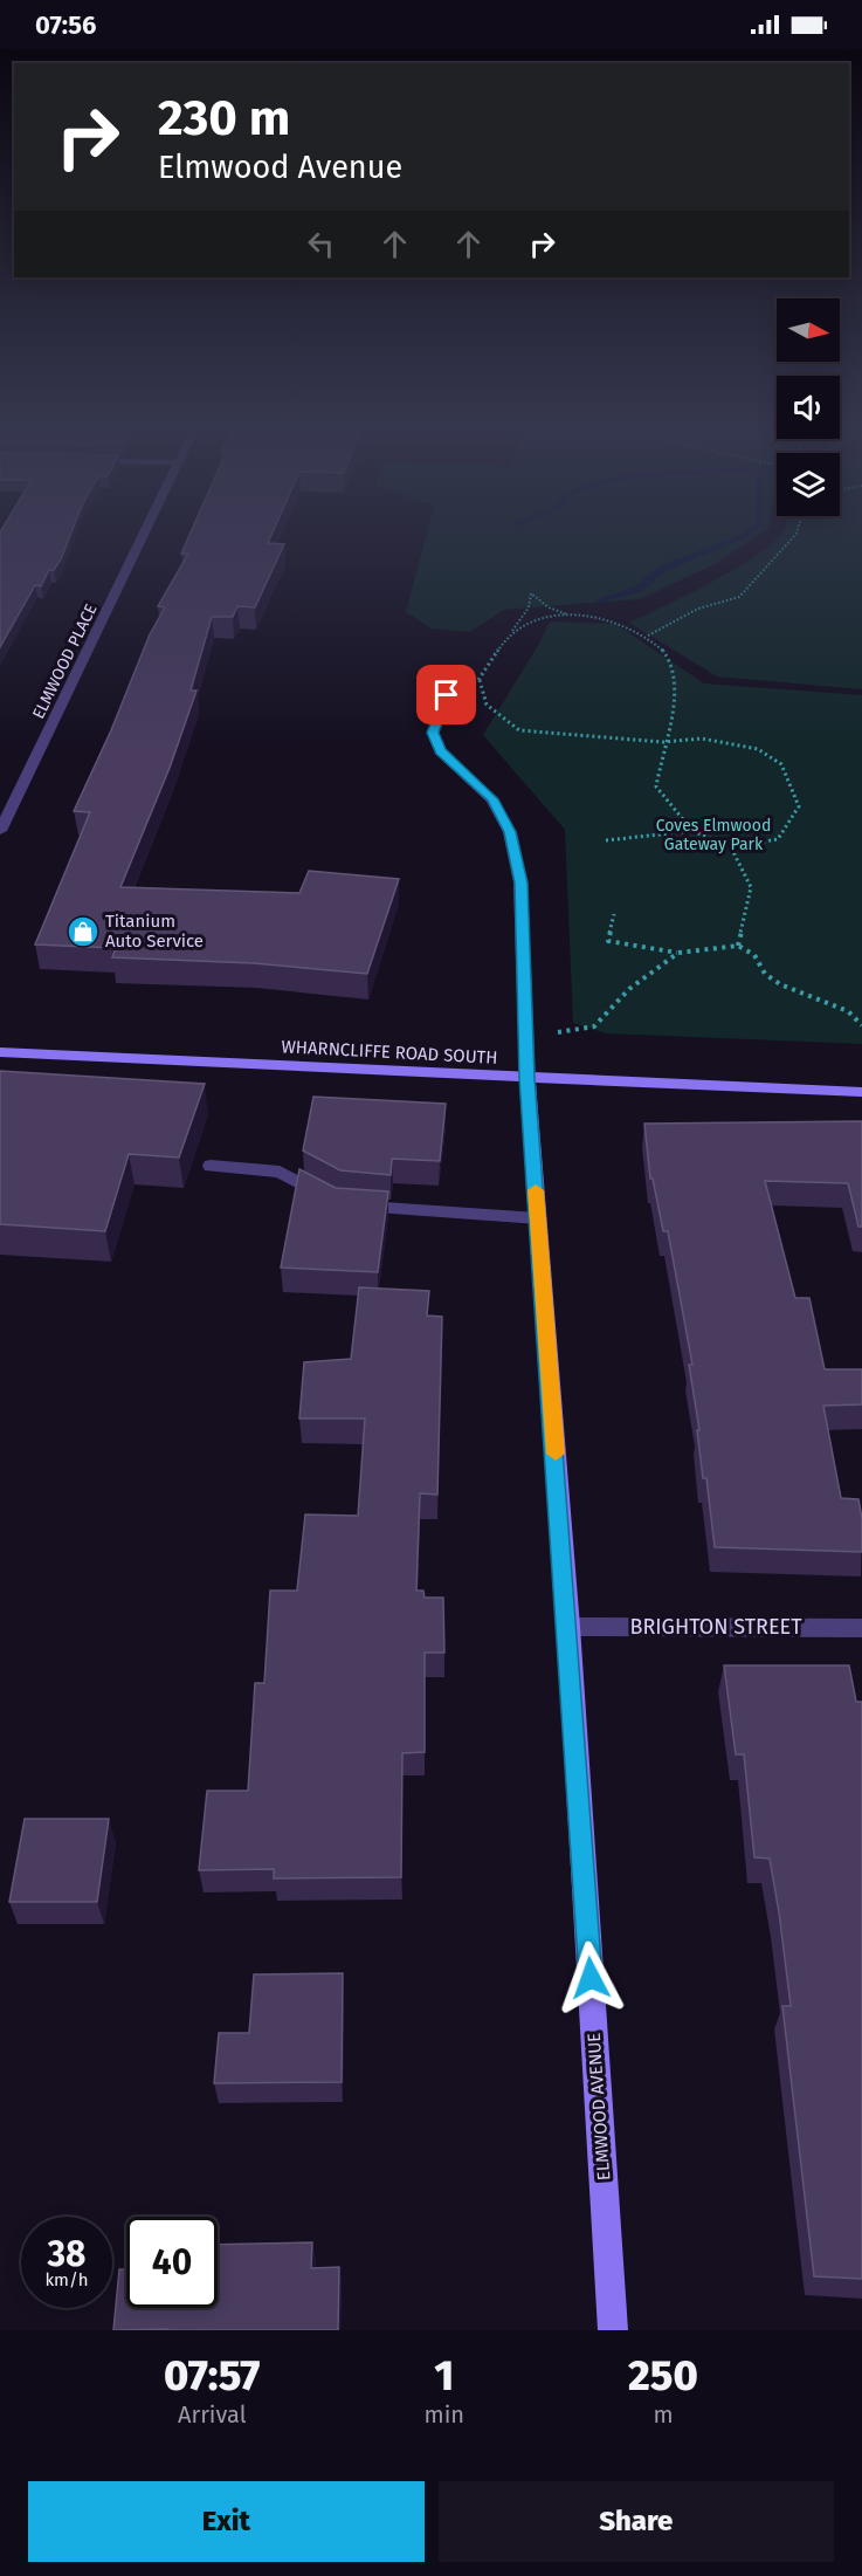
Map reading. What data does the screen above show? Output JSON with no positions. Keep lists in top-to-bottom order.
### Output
{
  "streets": {
    "street": [
      "ELMWOOD PLACE",
      "WHARNCLIFFE ROAD SOUTH",
      "BRIGHTON STREET",
      "ELMWOOD AVENUE"
    ]
  },
  "crossings": [
    ["WHARNCLIFFE ROAD SOUTH", "ELMWOOD AVENUE"],
    ["BRIGHTON STREET", "ELMWOOD AVENUE"]
  ],
  "parks": ["Coves Elmwood Gateway Park"],
  "places": {
    "shop": ["Titanium Auto Service"]
  },
  "north": "right",
  "page": {
    "status": "07:56",
    "turn": ["230 m", "Elmwood Avenue"],
    "speed": "38 km/h",
    "limit": "40",
    "eta": [
      "07:57",
      "Arrival",
      "1",
      "min",
      "250",
      "m"
    ],
    "buttons": ["Exit", "Share"]
  }
}
